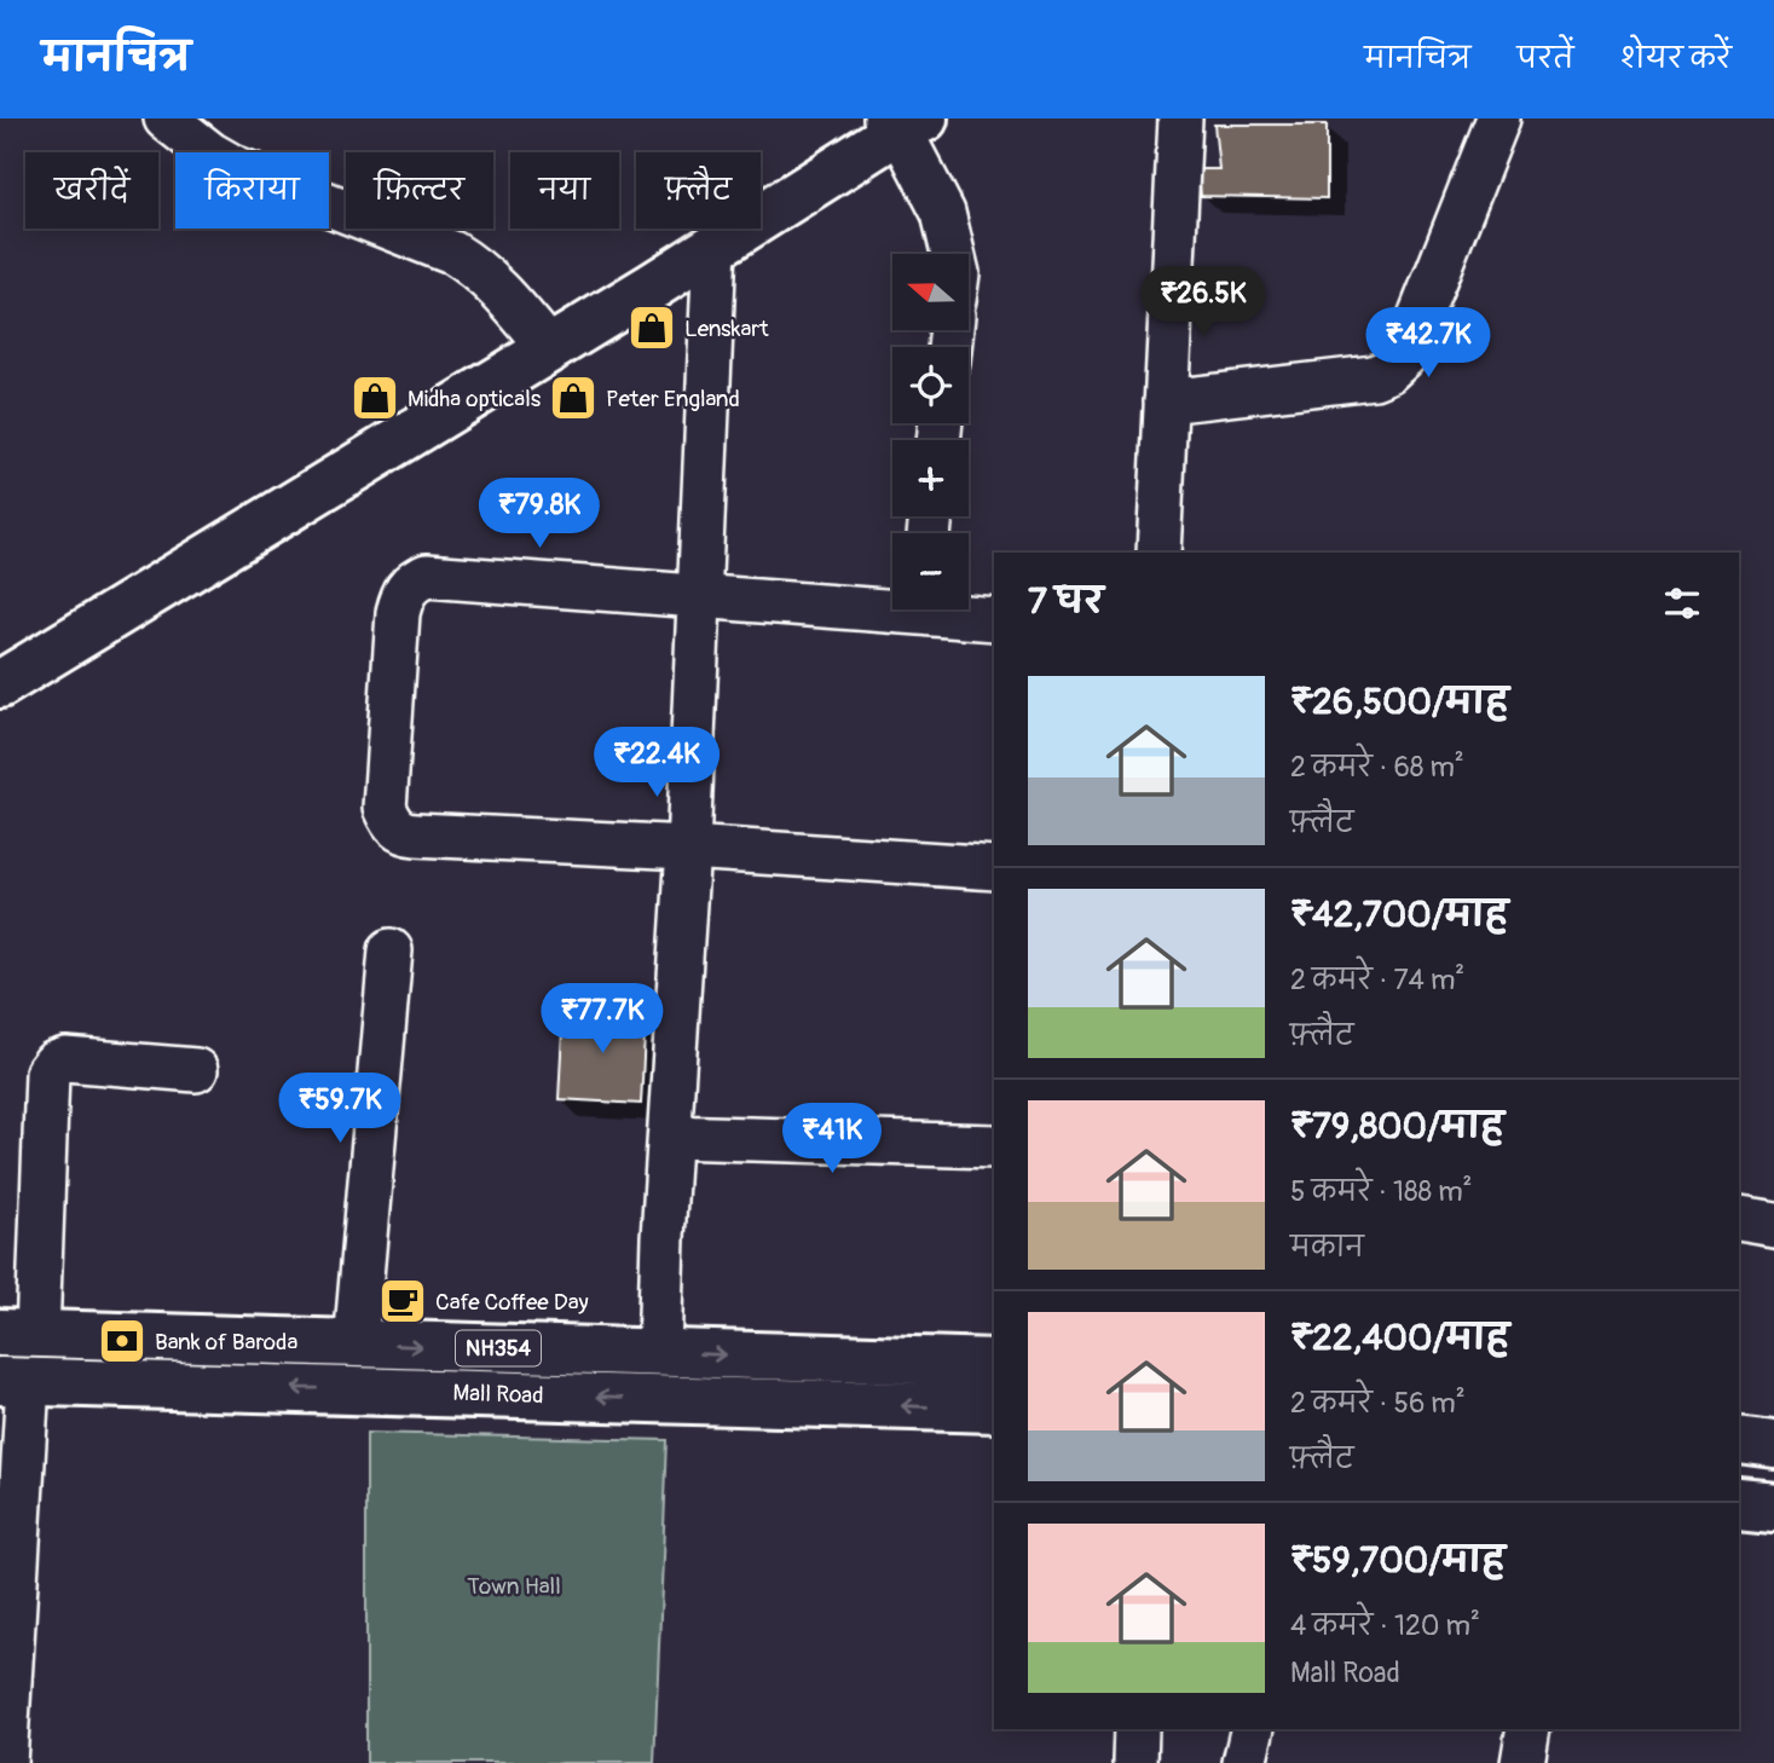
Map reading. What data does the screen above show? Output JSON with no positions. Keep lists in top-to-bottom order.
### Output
{
  "streets": {
    "main road": ["NH354", "Mall Road"]
  },
  "parks": ["Town Hall"],
  "places": {
    "shop": ["Lenskart", "Midha opticals", "Peter England"],
    "cafe": ["Cafe Coffee Day"],
    "bank": ["Bank of Baroda"]
  },
  "north": "left",
  "page": {
    "header": "मानचित्र",
    "nav": ["मानचित्र", "परतें", "शेयर करें"],
    "chip": [
      "खरीदें",
      "किराया",
      "फ़िल्टर",
      "नया",
      "फ़्लैट"
    ],
    "map_buttons": ["+", "−"],
    "price": [
      "₹26.5K",
      "₹42.7K",
      "₹79.8K",
      "₹22.4K",
      "₹77.7K",
      "₹59.7K",
      "₹41K"
    ],
    "heading": "7 घर",
    "list": [
      {
        "name": "₹26,500/माह",
        "note": "2 कमरे · 68 m² · फ़्लैट"
      },
      {
        "name": "₹42,700/माह",
        "note": "2 कमरे · 74 m² · फ़्लैट"
      },
      {
        "name": "₹79,800/माह",
        "note": "5 कमरे · 188 m² · मकान"
      },
      {
        "name": "₹22,400/माह",
        "note": "2 कमरे · 56 m² · फ़्लैट"
      },
      {
        "name": "₹59,700/माह",
        "note": "4 कमरे · 120 m² · Mall Road"
      }
    ]
  }
}
